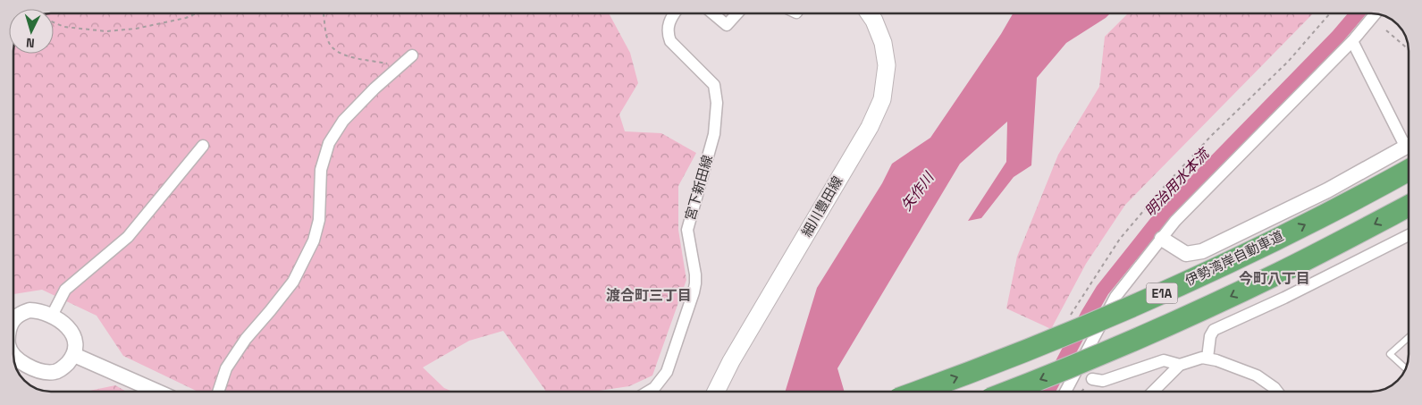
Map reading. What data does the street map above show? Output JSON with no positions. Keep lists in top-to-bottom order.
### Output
{
  "streets": {
    "highway": ["伊勢湾岸自動車道", "E1A"],
    "main road": ["細川豊田線"],
    "street": ["宮下新田線"]
  },
  "districts": ["今町八丁目", "渡合町三丁目"],
  "water": ["明治用水本流", "矢作川"],
  "north": "bottom"
}
